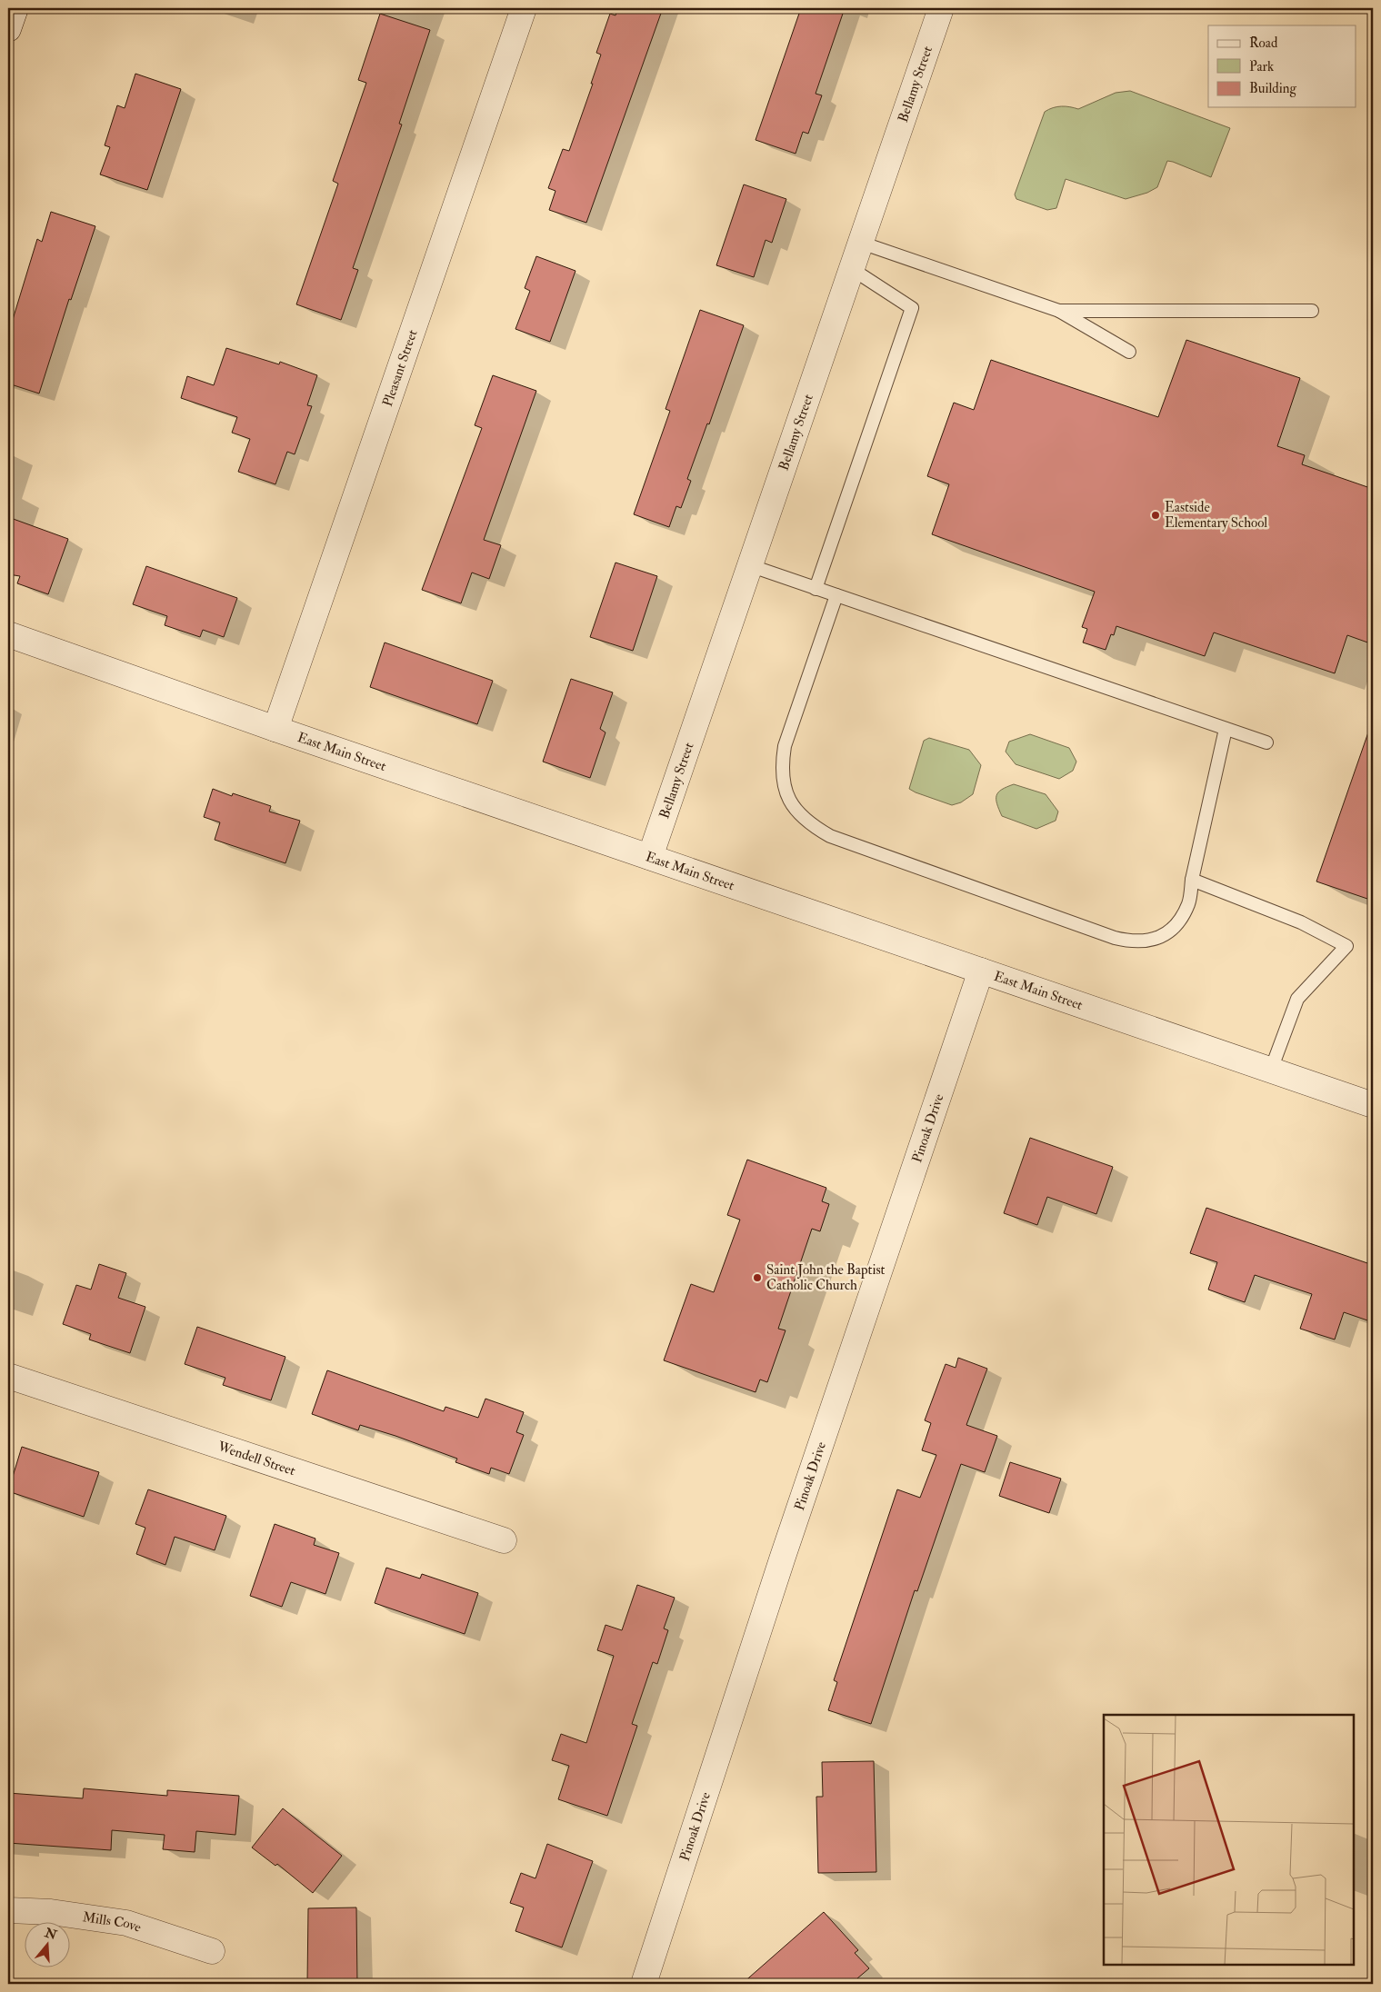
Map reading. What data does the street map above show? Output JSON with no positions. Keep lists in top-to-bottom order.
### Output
{
  "streets": {
    "street": [
      "Bellamy Street",
      "Pleasant Street",
      "East Main Street",
      "Pinoak Drive",
      "Wendell Street",
      "Mills Cove"
    ]
  },
  "crossings": [
    ["Bellamy Street", "East Main Street"],
    ["Pleasant Street", "East Main Street"],
    ["East Main Street", "Pinoak Drive"]
  ],
  "places": ["Eastside Elementary School", "Saint John the Baptist Catholic Church"],
  "legend": ["Road", "Park", "Building"],
  "north": "top"
}
